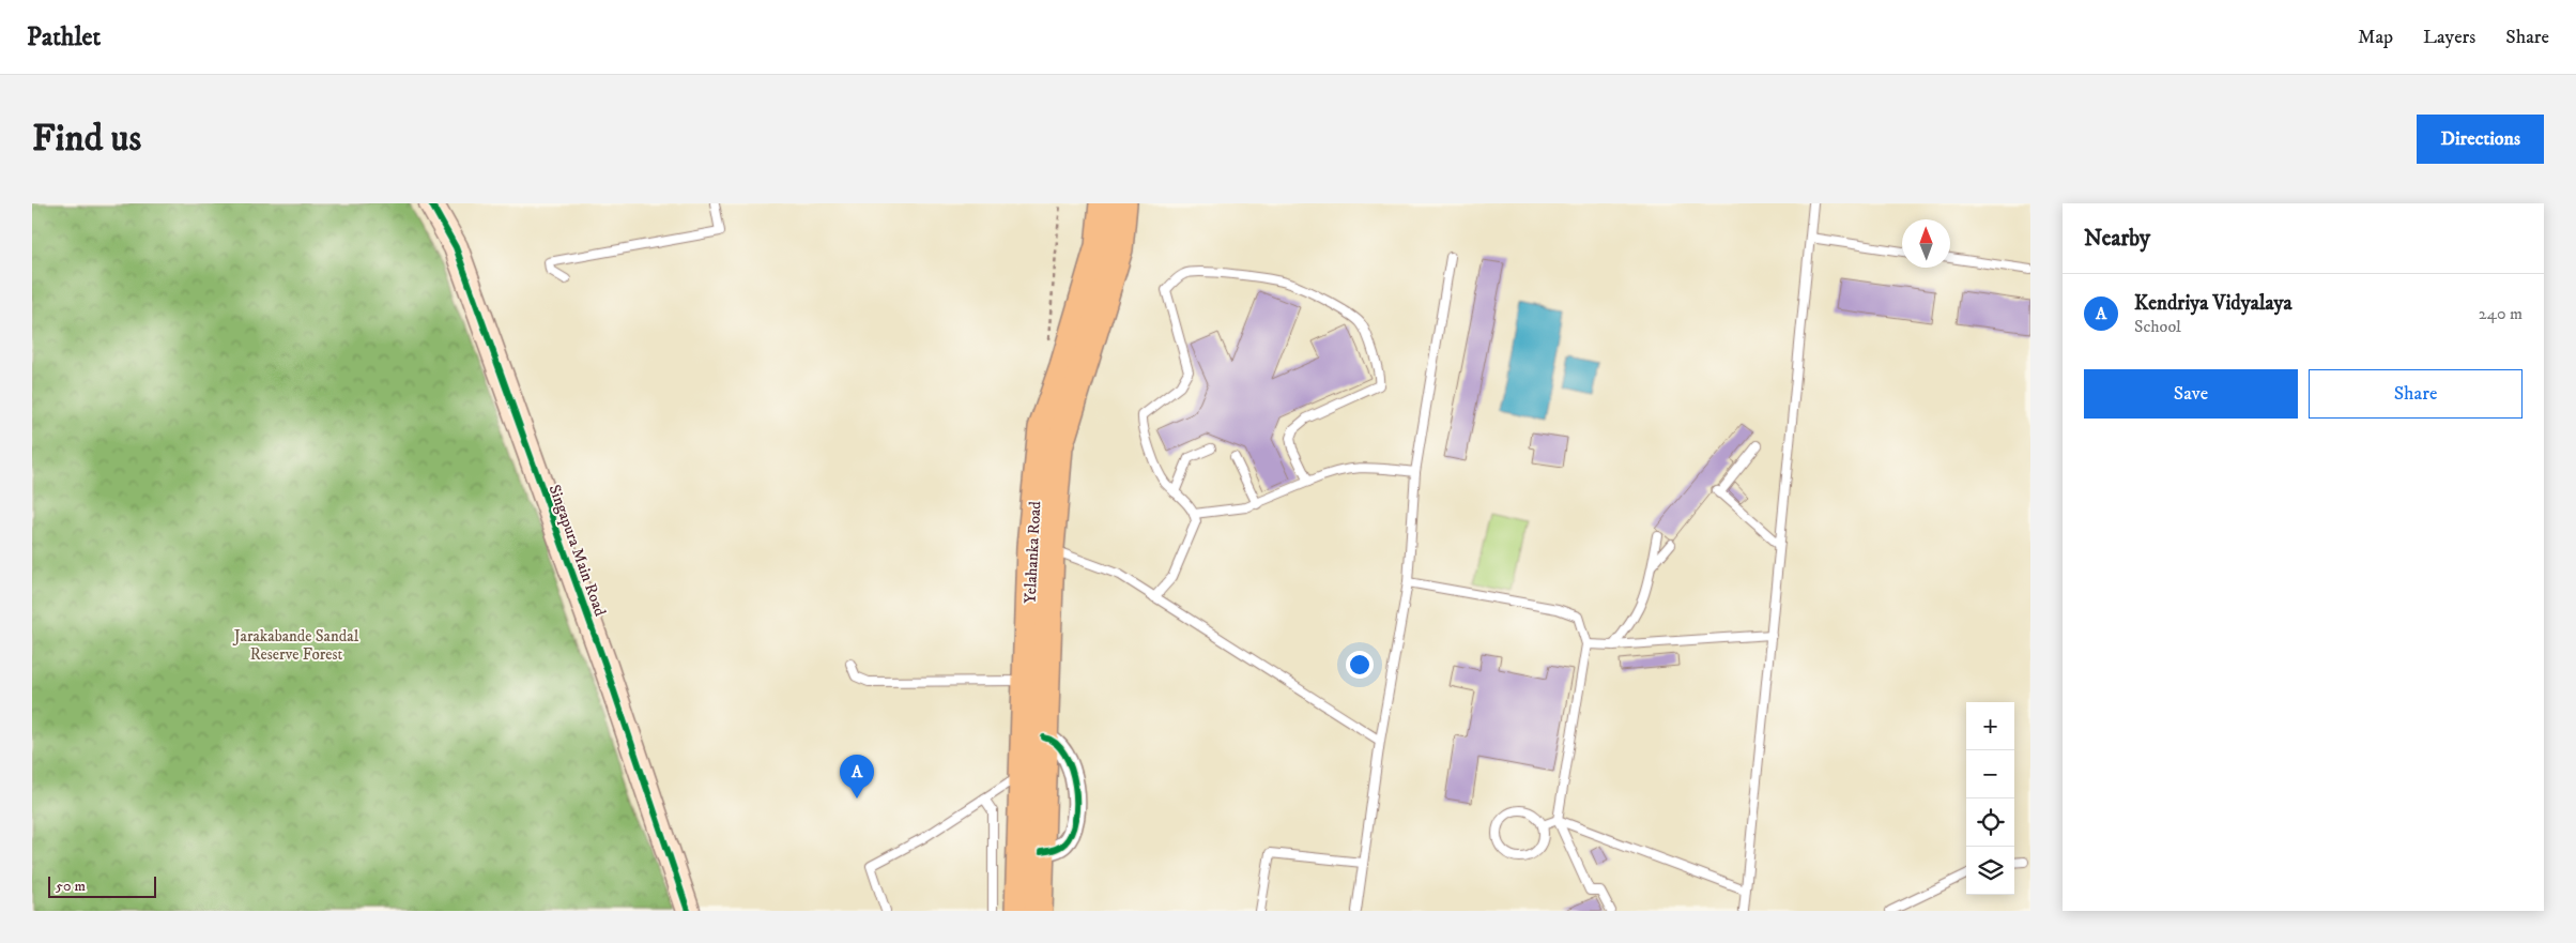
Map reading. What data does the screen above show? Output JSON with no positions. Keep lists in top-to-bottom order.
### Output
{
  "streets": {
    "main road": ["Yelahanka Road"],
    "street": ["Singapura Main Road"]
  },
  "parks": ["Jarakabande Sandal Reserve Forest"],
  "scale_bar": "50 m",
  "north": "top",
  "page": {
    "header": "Pathlet",
    "nav": ["Map", "Layers", "Share"],
    "buttons": [
      "Directions",
      ["Save", "Share"]
    ],
    "title": "Find us",
    "heading": "Nearby",
    "list": [
      {
        "mark": "A",
        "name": "Kendriya Vidyalaya",
        "note": "School",
        "value": "240 m"
      }
    ],
    "map_buttons": ["+", "−"],
    "pins": "A",
    "scale": "50 m"
  }
}
